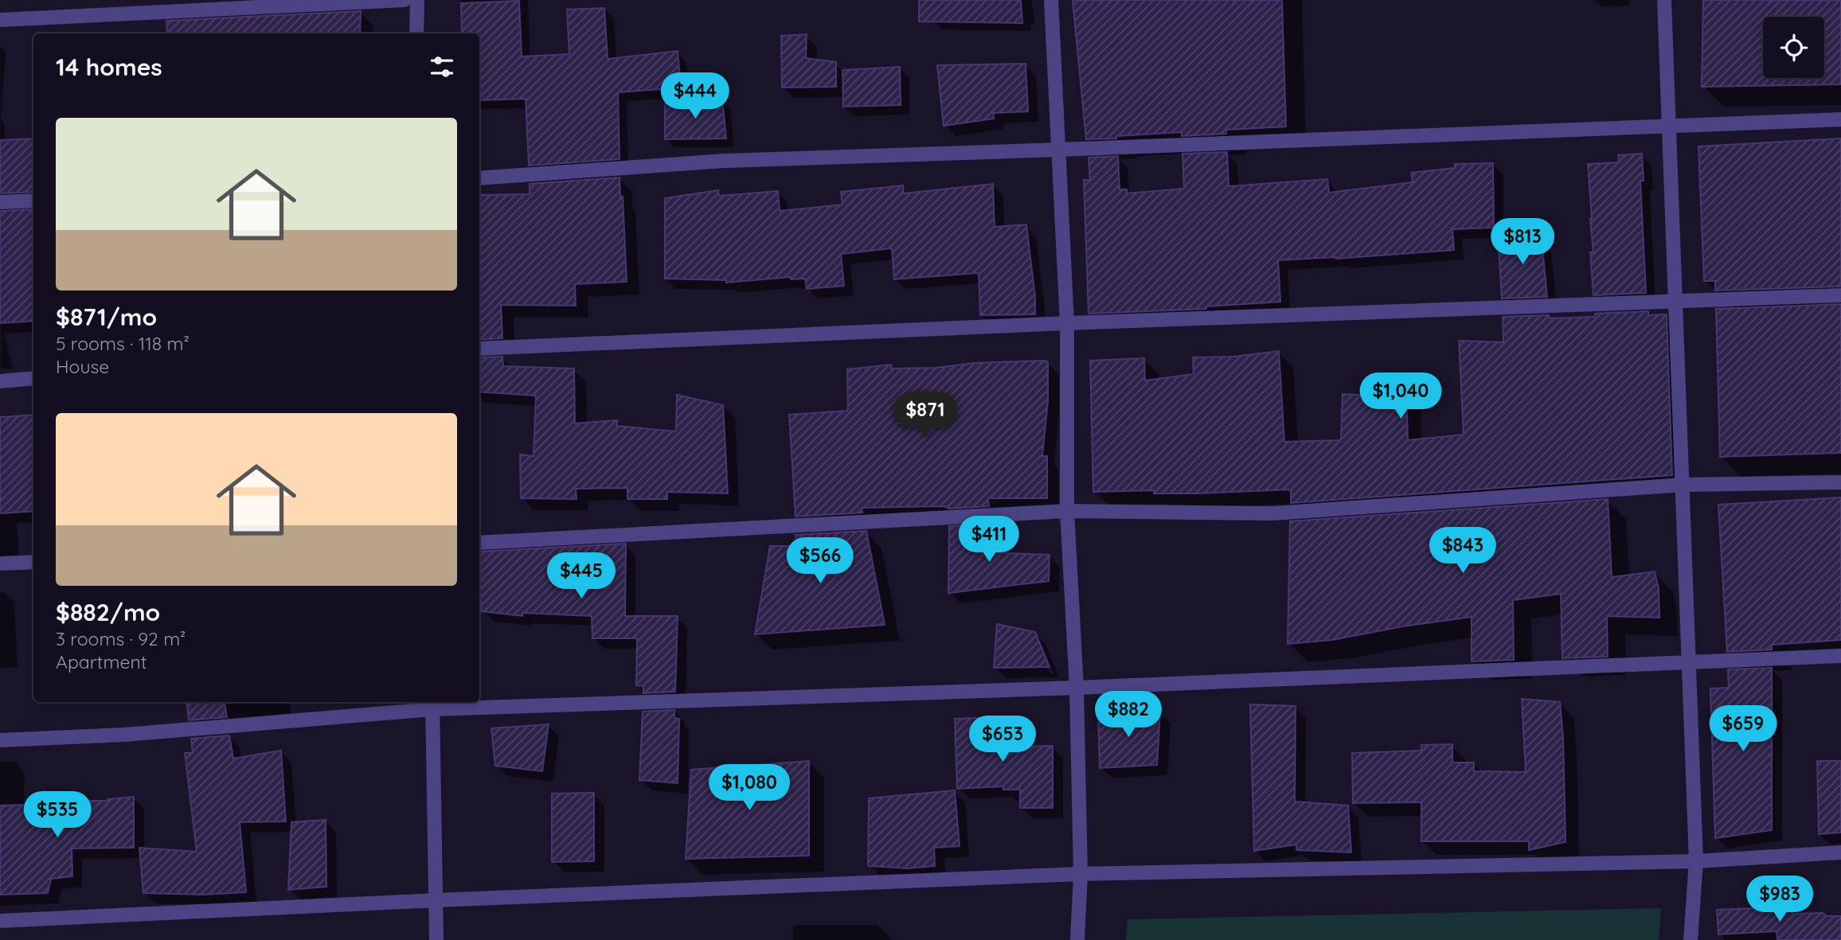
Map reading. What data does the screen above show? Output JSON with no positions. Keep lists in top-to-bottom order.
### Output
{
  "page": {
    "heading": "14 homes",
    "price": [
      "$444",
      "$813",
      "$1,040",
      "$871",
      "$411",
      "$843",
      "$566",
      "$445",
      "$882",
      "$659",
      "$653",
      "$1,080",
      "$535",
      "$983"
    ],
    "list": [
      {
        "name": "$871/mo",
        "note": "5 rooms · 118 m² · House"
      },
      {
        "name": "$882/mo",
        "note": "3 rooms · 92 m² · Apartment"
      }
    ]
  }
}
